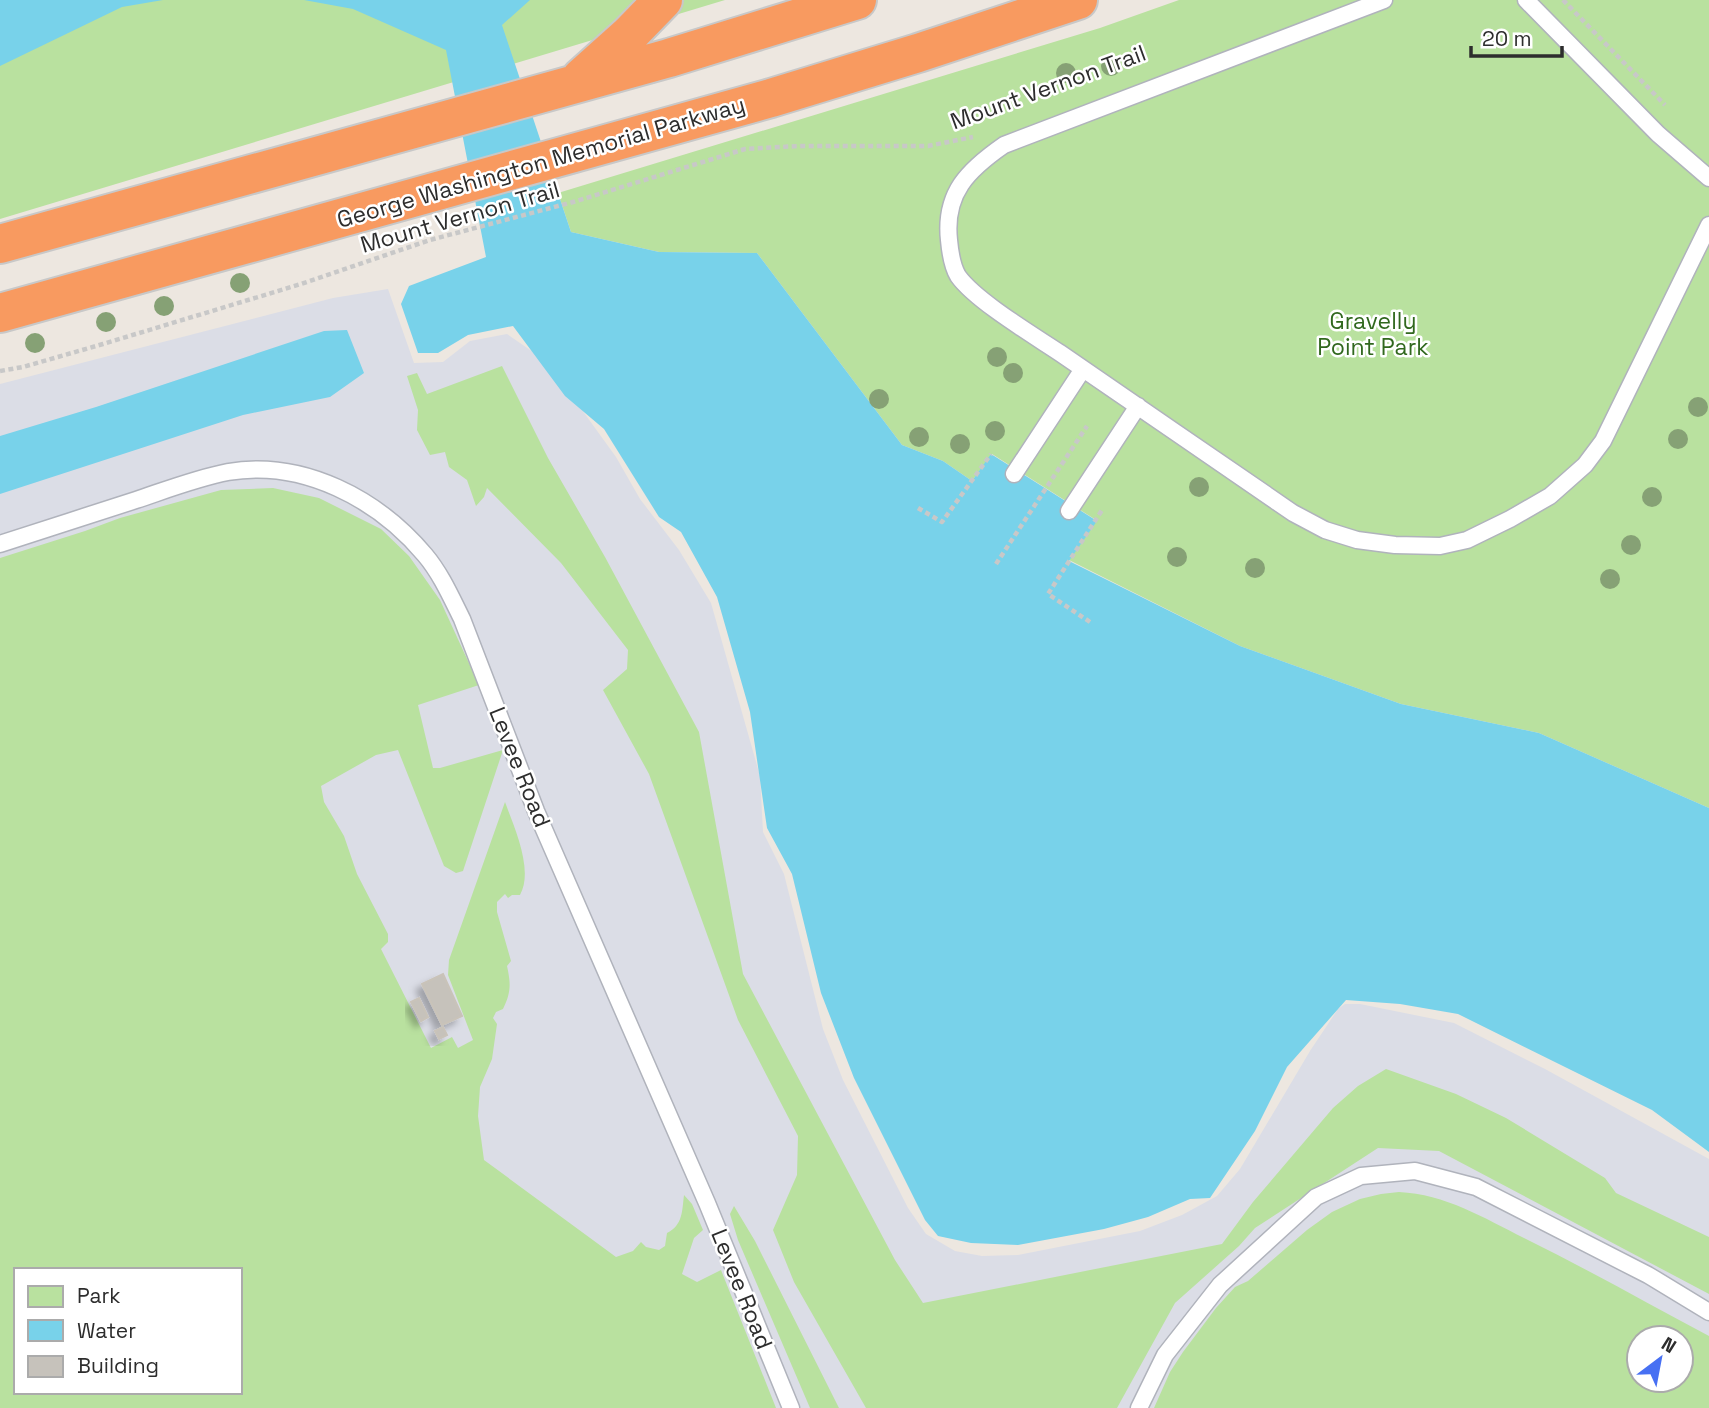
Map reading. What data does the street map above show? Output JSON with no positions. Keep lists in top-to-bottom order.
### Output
{
  "streets": {
    "highway": ["George Washington Memorial Parkway"],
    "lane": ["Levee Road"],
    "path": ["Mount Vernon Trail"]
  },
  "parks": ["Gravelly Point Park"],
  "legend": ["Park", "Water", "Building"],
  "scale_bar": "20 m",
  "north": "top right"
}
